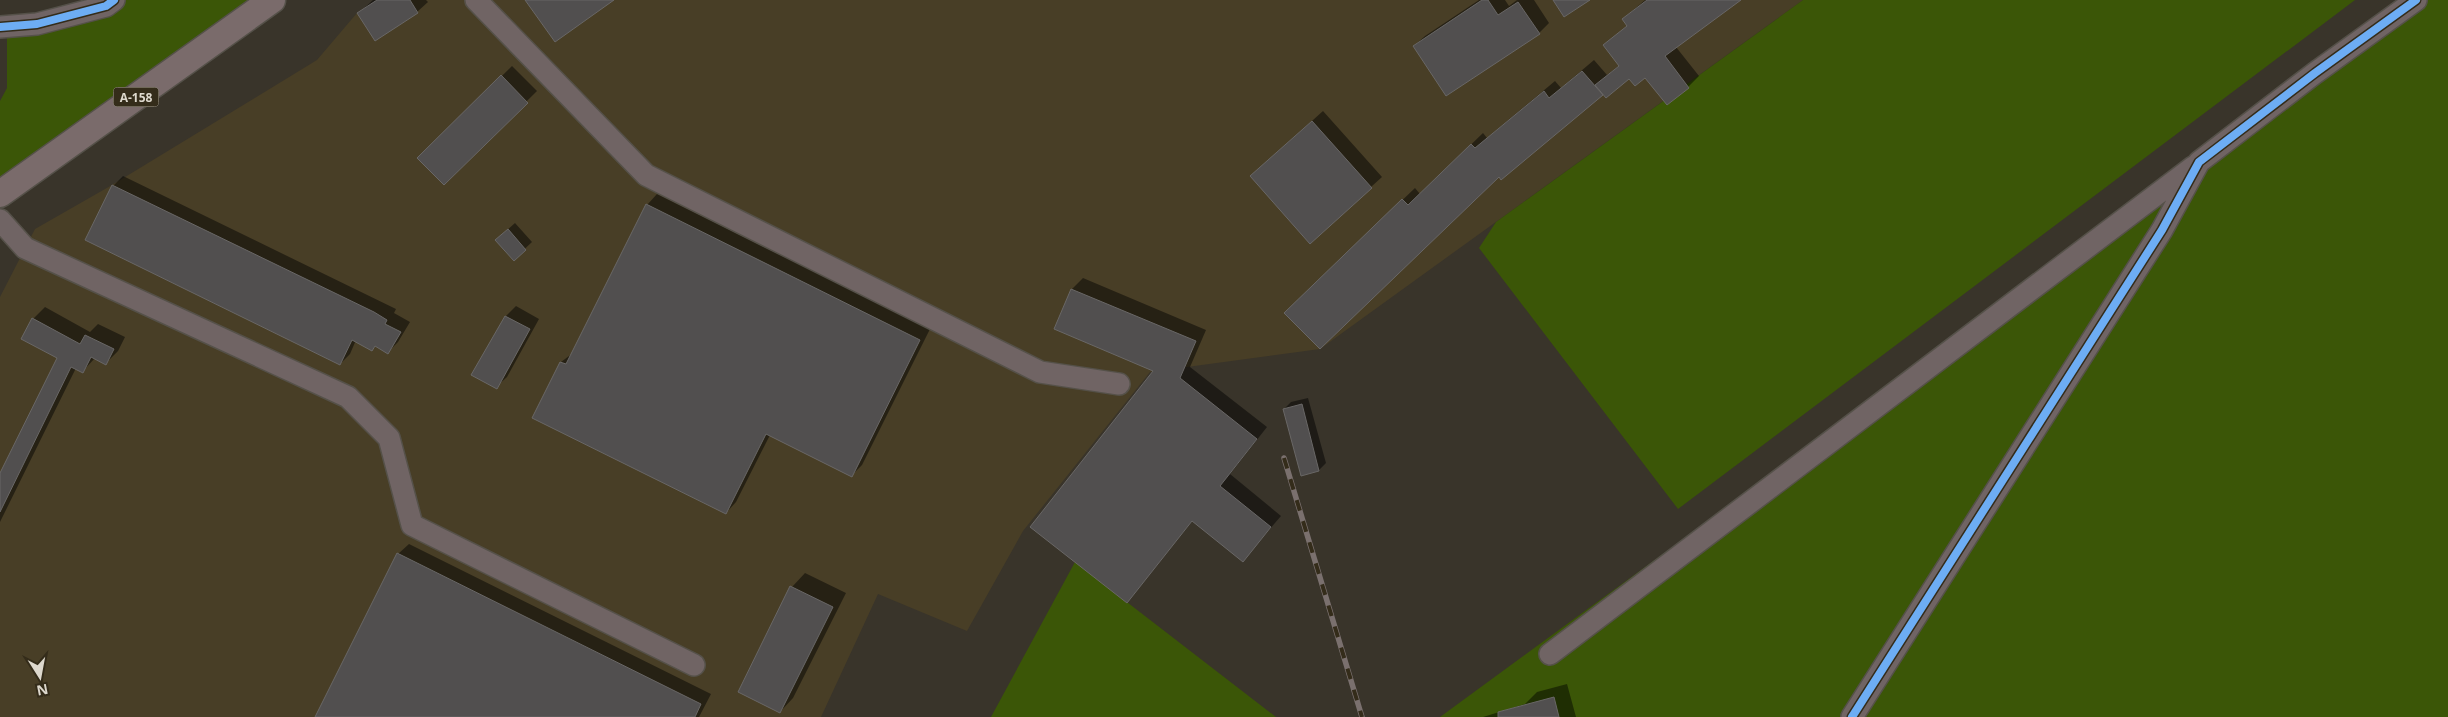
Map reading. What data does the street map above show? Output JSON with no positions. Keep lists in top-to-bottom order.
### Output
{
  "streets": {
    "main road": ["А-158"]
  },
  "north": "bottom"
}
